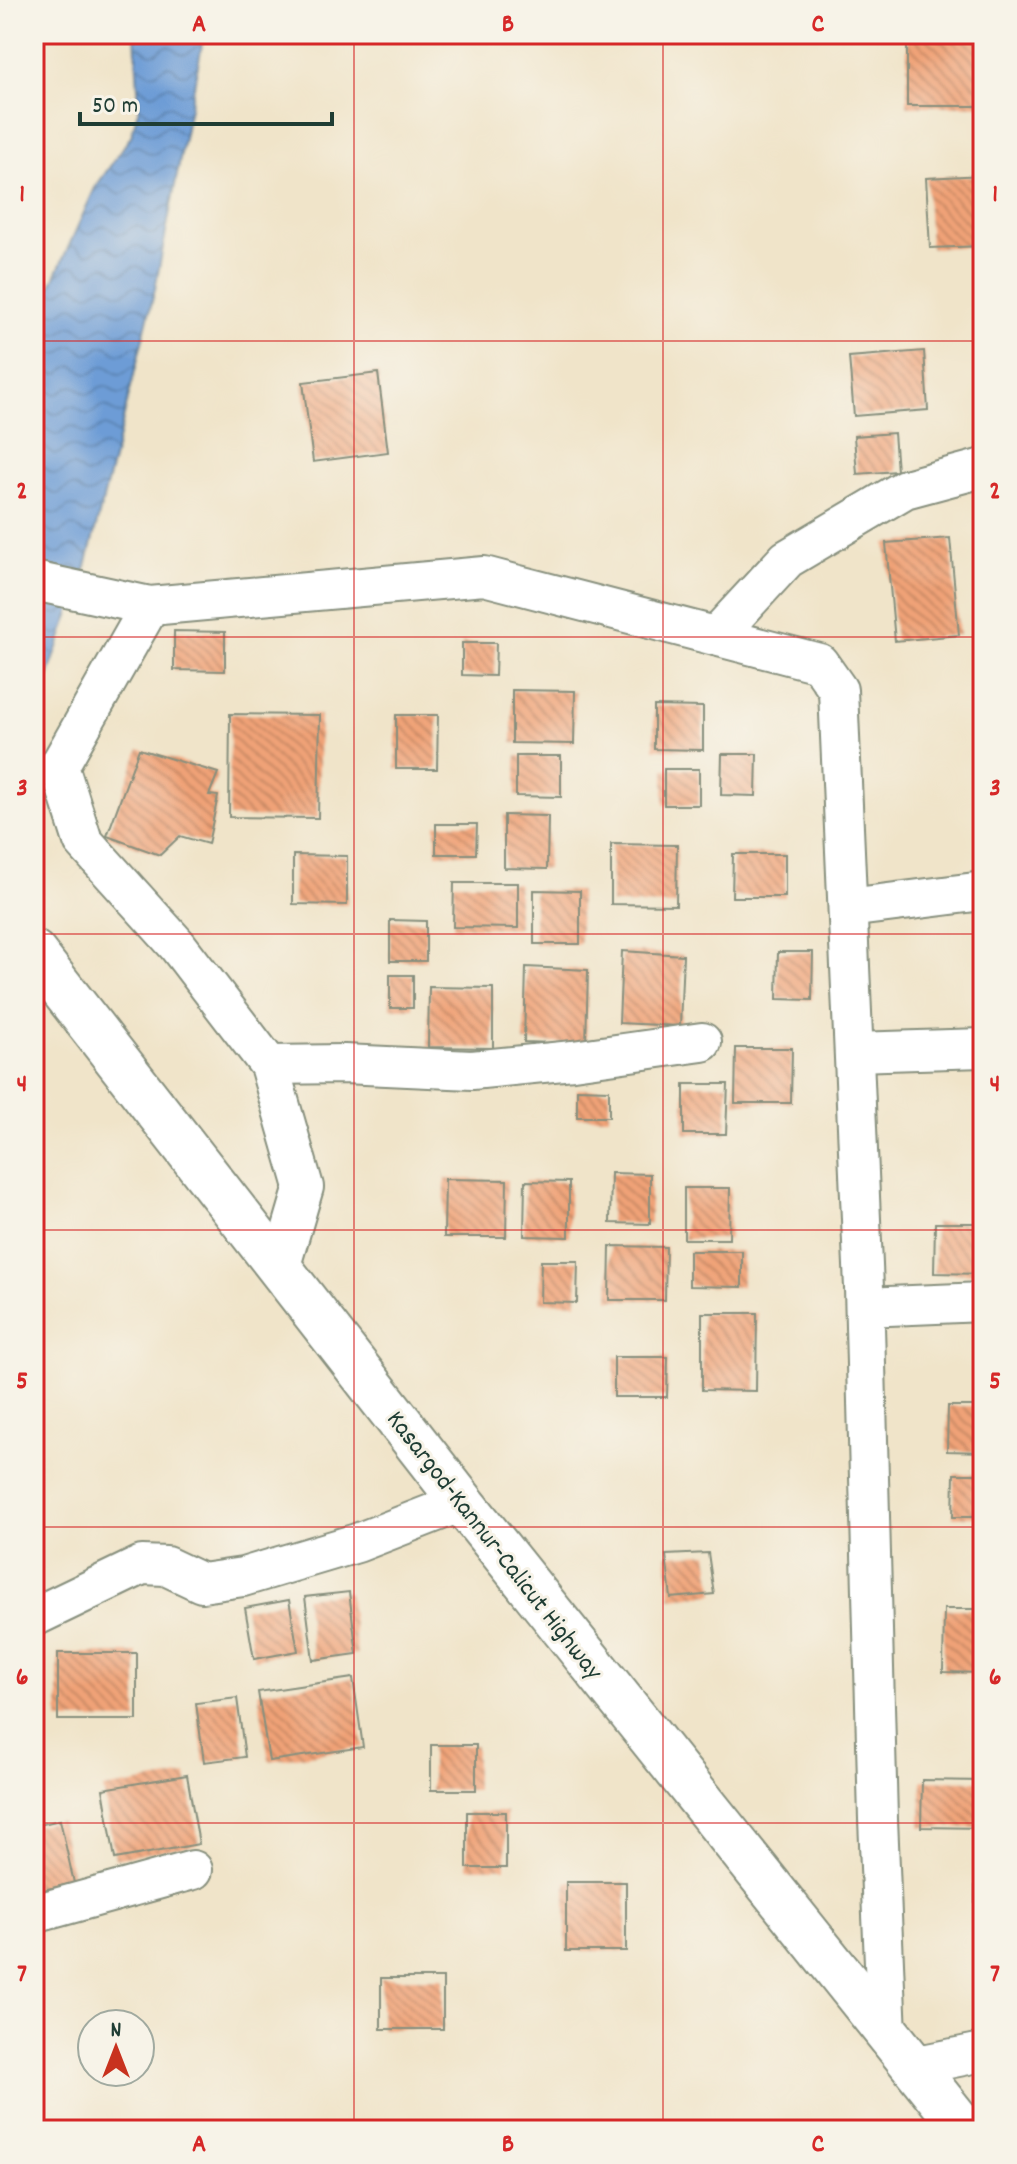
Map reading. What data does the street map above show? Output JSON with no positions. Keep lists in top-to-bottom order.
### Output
{
  "streets": {
    "highway": ["Kasargod-Kannur-Calicut Highway"]
  },
  "scale_bar": "50 m",
  "north": "top",
  "grid": {
    "columns": ["A", "B", "C"],
    "rows": [
      "1",
      "2",
      "3",
      "4",
      "5",
      "6",
      "7"
    ]
  }
}
